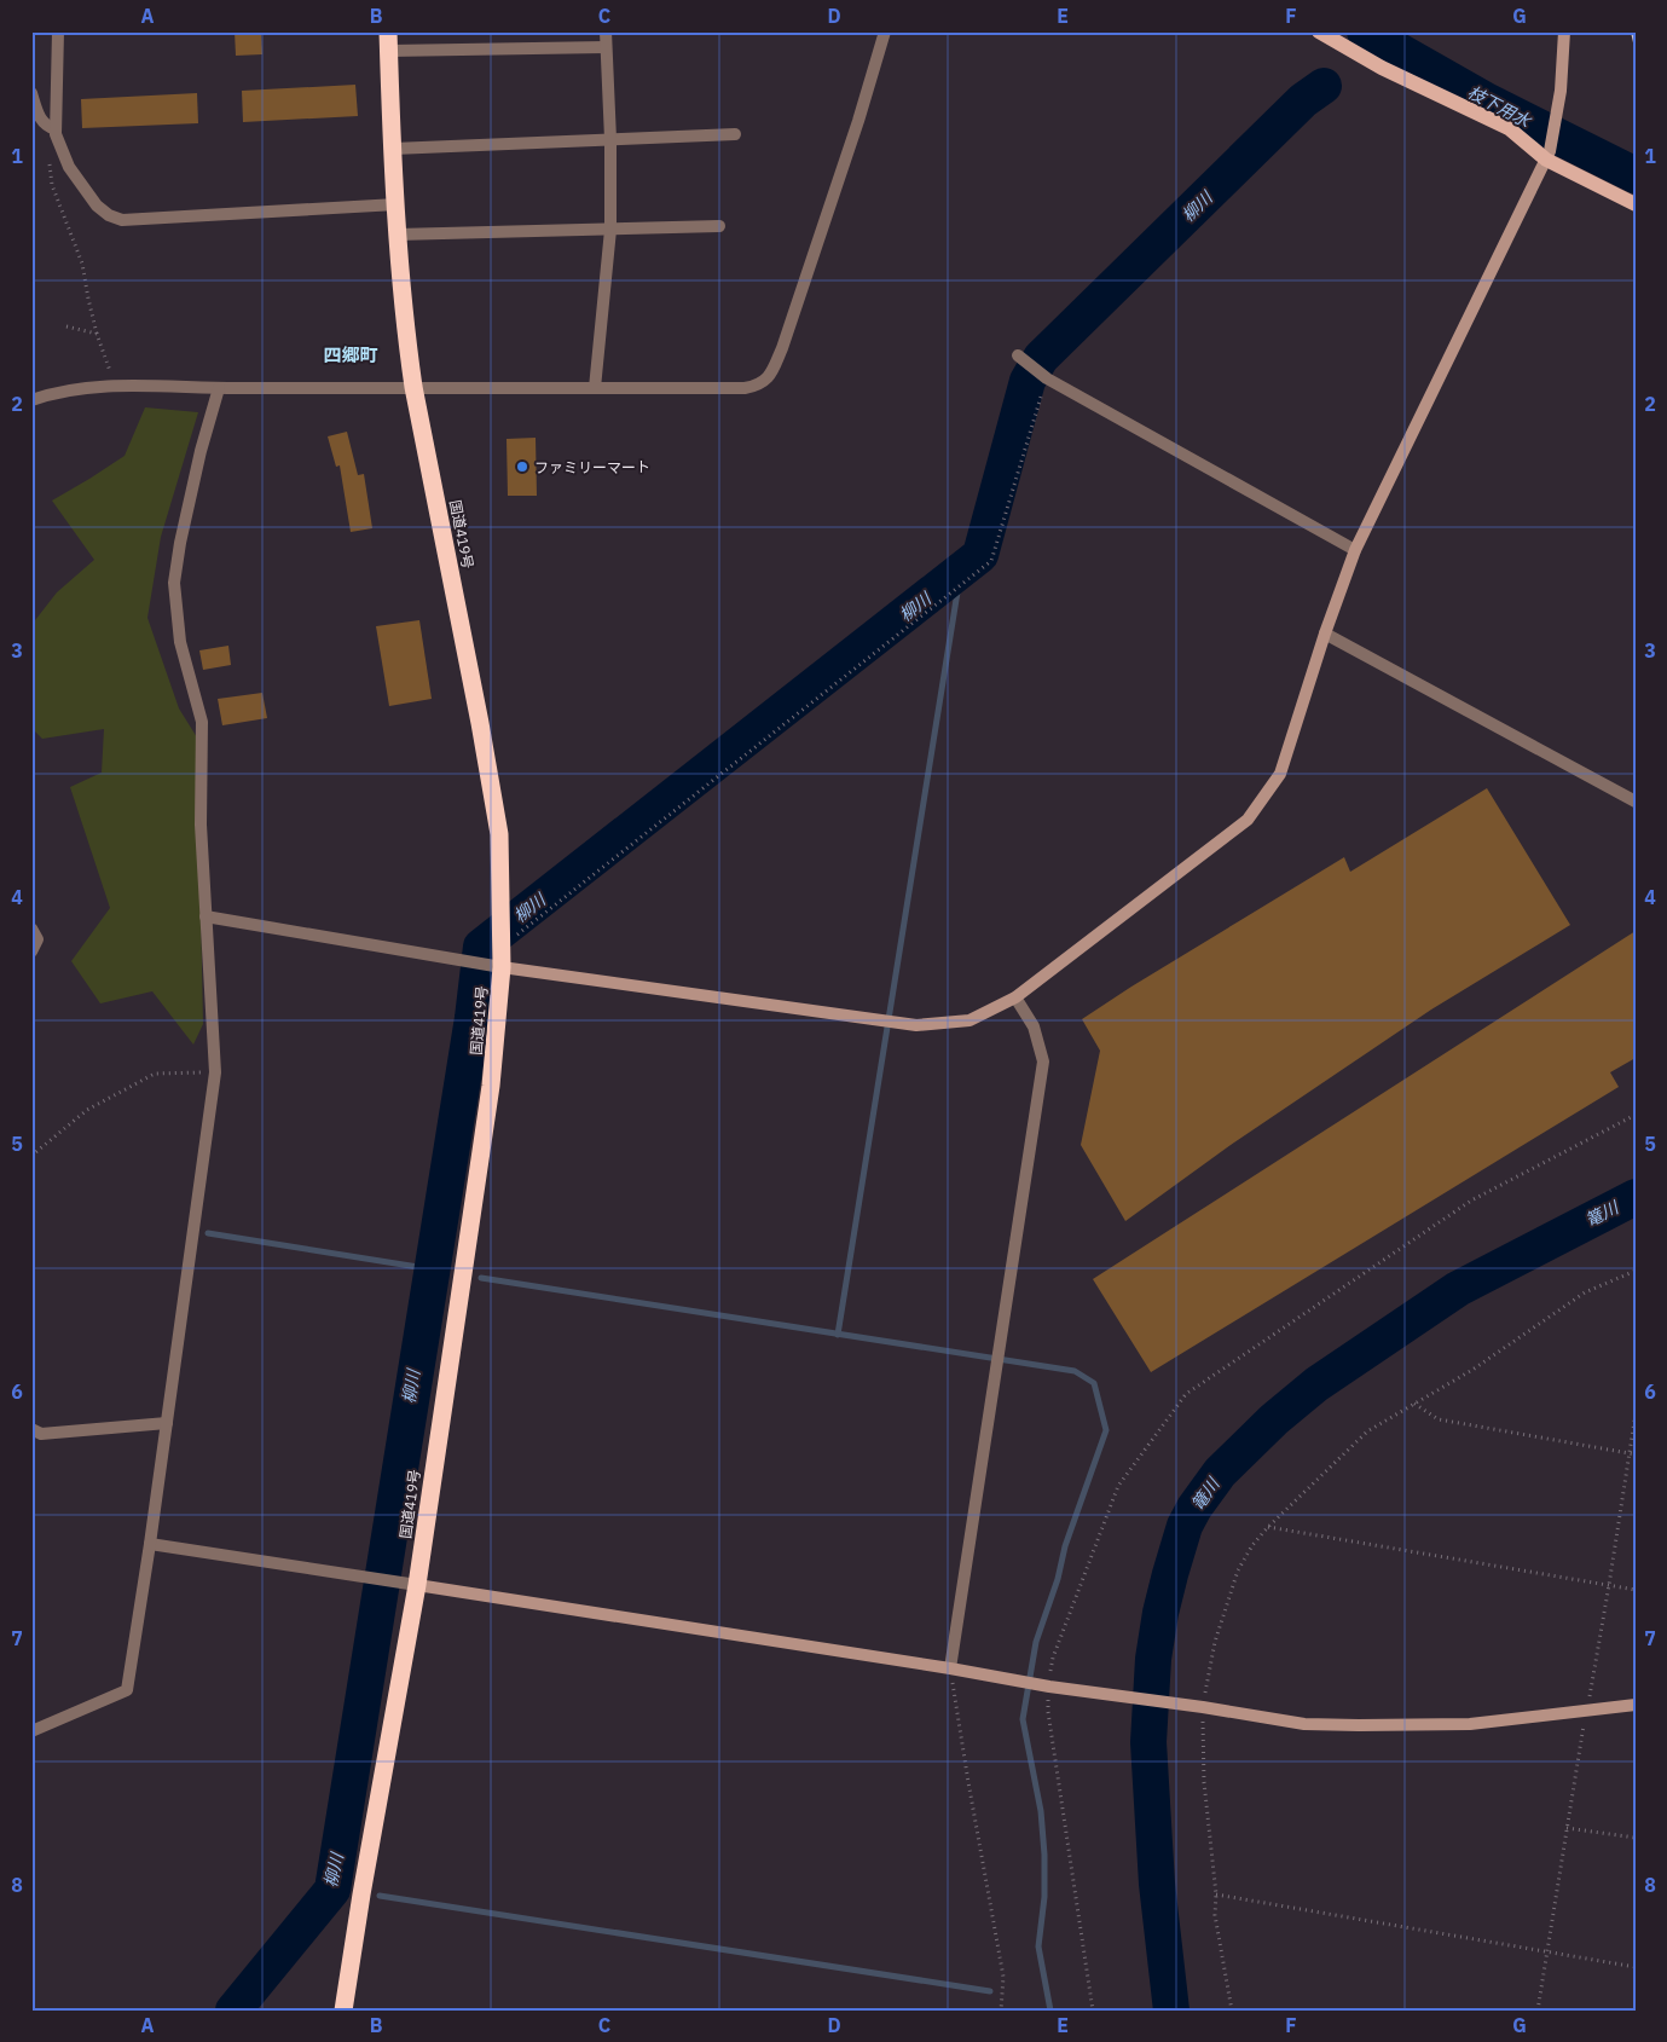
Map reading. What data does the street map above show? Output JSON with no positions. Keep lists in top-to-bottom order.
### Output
{
  "streets": {
    "highway": ["国道419号"]
  },
  "districts": ["四郷町"],
  "water": ["枝下用水", "柳川", "篭川"],
  "places": ["ファミリーマート"],
  "grid": {
    "columns": [
      "A",
      "B",
      "C",
      "D",
      "E",
      "F",
      "G"
    ],
    "rows": [
      "1",
      "2",
      "3",
      "4",
      "5",
      "6",
      "7",
      "8"
    ]
  }
}
